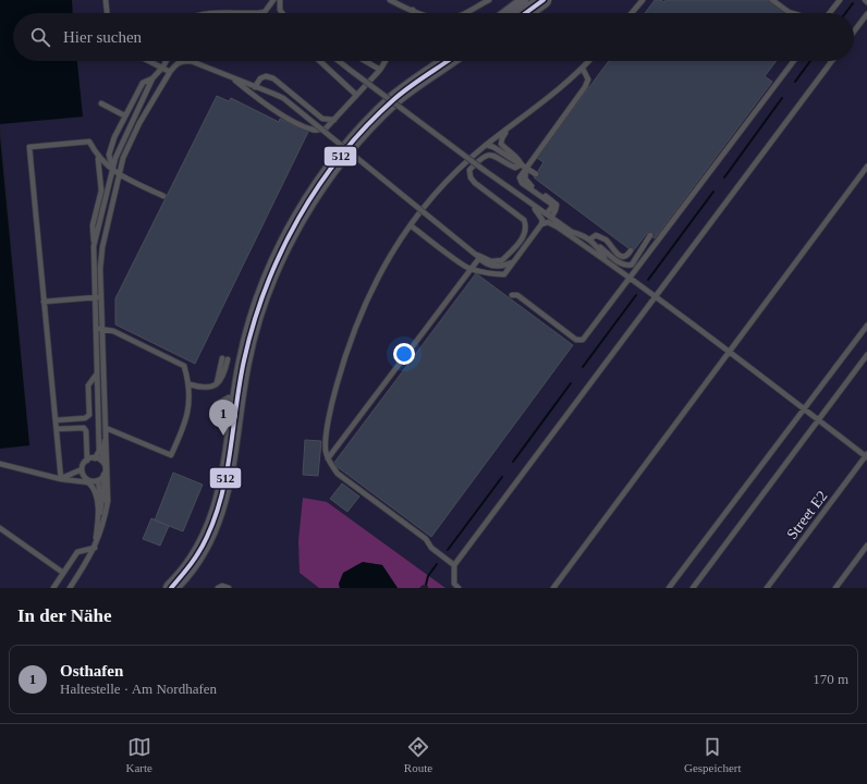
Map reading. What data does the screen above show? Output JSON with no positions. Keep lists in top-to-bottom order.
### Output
{
  "streets": {
    "lane": ["Street E2"]
  },
  "lines": ["transit line 512"],
  "page": {
    "search": "Hier suchen",
    "pins": "1",
    "heading": "In der Nähe",
    "list": [
      {
        "mark": "1",
        "name": "Osthafen",
        "note": "Haltestelle · Am Nordhafen",
        "value": "170 m"
      }
    ],
    "nav": ["Karte", "Route", "Gespeichert"]
  }
}
